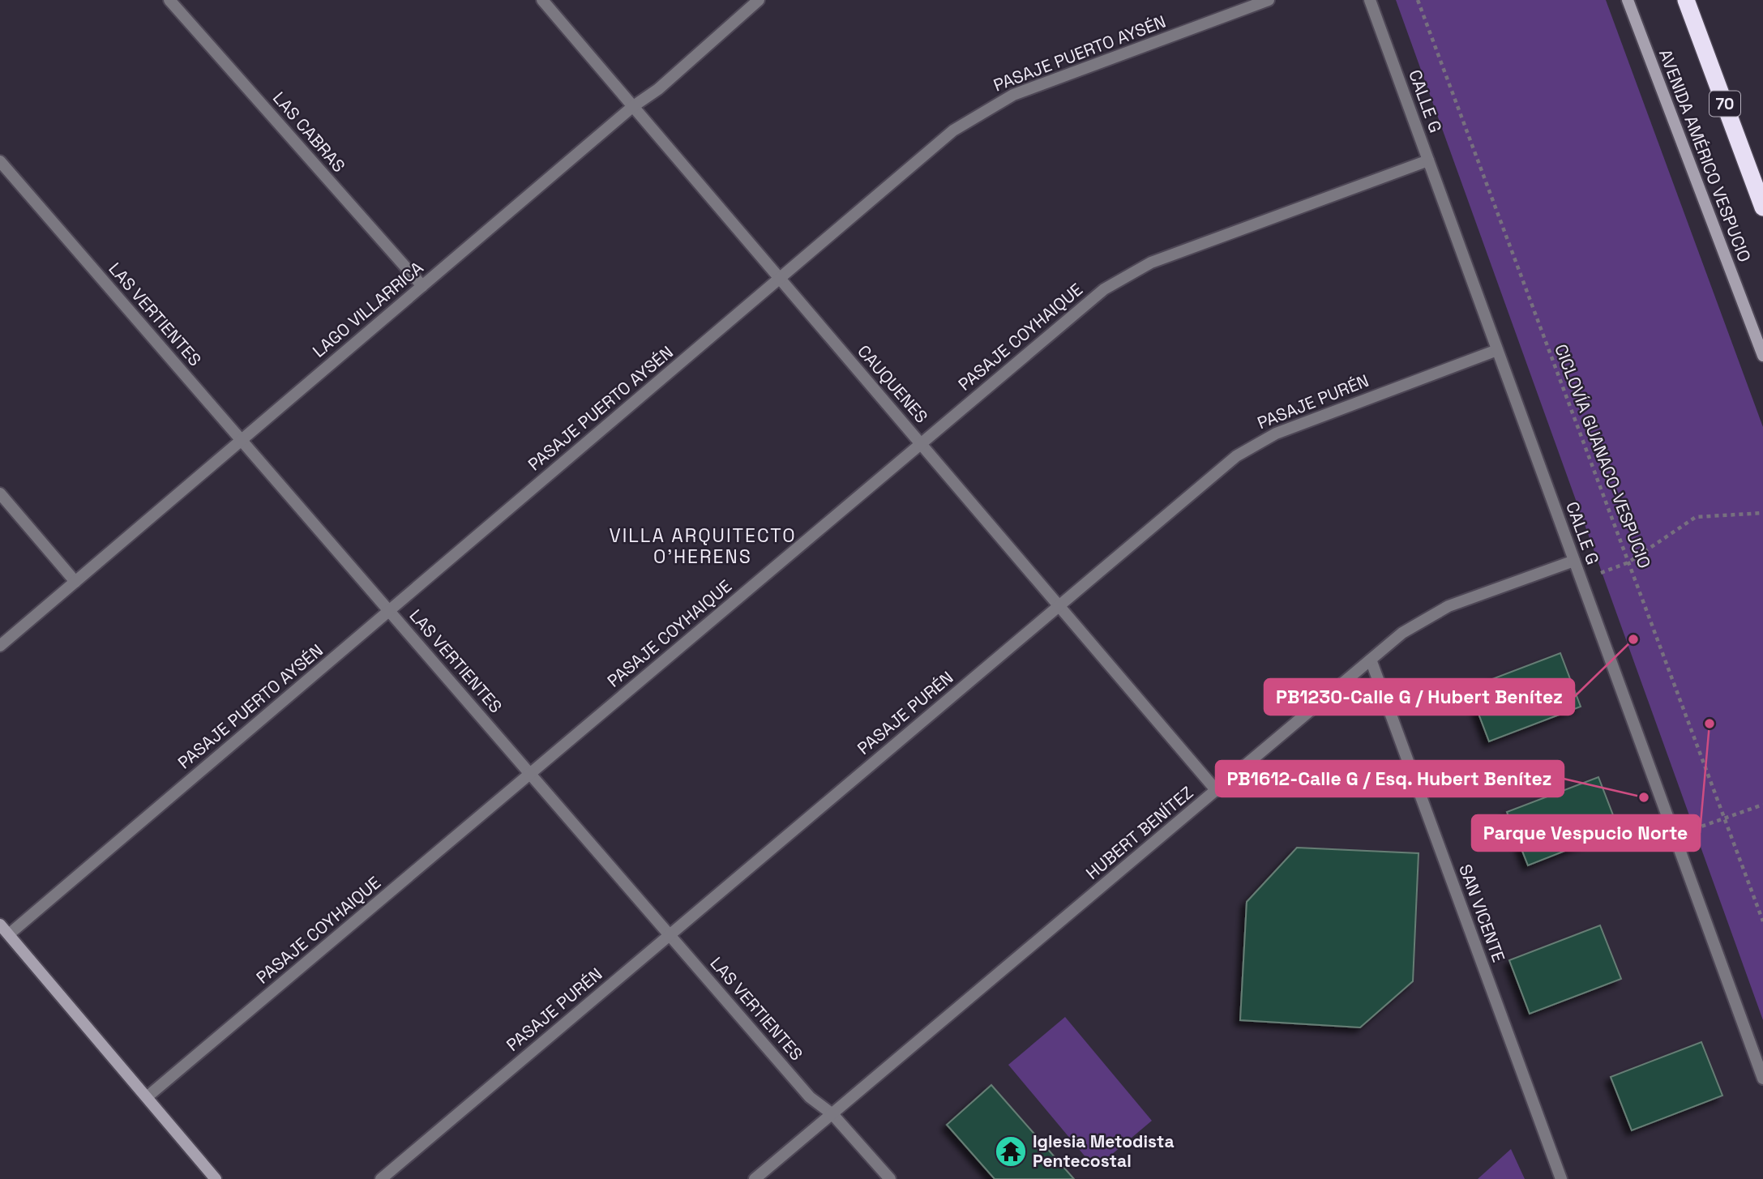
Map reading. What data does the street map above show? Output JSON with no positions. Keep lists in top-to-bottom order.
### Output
{
  "streets": {
    "highway": ["70"],
    "main road": ["AVENIDA AMÉRICO VESPUCIO"],
    "street": [
      "PASAJE PUERTO AYSÉN",
      "CALLE G",
      "LAS CABRAS",
      "LAGO VILLARRICA",
      "LAS VERTIENTES",
      "PASAJE COYHAIQUE",
      "CAUQUENES",
      "PASAJE PURÉN",
      "HUBERT BENÍTEZ",
      "SAN VICENTE"
    ],
    "path": ["CICLOVÍA GUANACO-VESPUCIO"]
  },
  "crossings": [
    ["PASAJE PUERTO AYSÉN", "LAS VERTIENTES"],
    ["PASAJE PUERTO AYSÉN", "CAUQUENES"],
    ["CALLE G", "PASAJE COYHAIQUE"],
    ["CALLE G", "PASAJE PURÉN"],
    ["CALLE G", "HUBERT BENÍTEZ"],
    ["LAS CABRAS", "LAGO VILLARRICA"],
    ["LAGO VILLARRICA", "LAS VERTIENTES"],
    ["LAGO VILLARRICA", "CAUQUENES"],
    ["LAS VERTIENTES", "PASAJE COYHAIQUE"],
    ["LAS VERTIENTES", "PASAJE PURÉN"],
    ["LAS VERTIENTES", "HUBERT BENÍTEZ"],
    ["PASAJE COYHAIQUE", "CAUQUENES"],
    ["CAUQUENES", "PASAJE PURÉN"],
    ["CAUQUENES", "HUBERT BENÍTEZ"],
    ["HUBERT BENÍTEZ", "SAN VICENTE"]
  ],
  "districts": ["VILLA ARQUITECTO O'HERENS"],
  "places": {
    "other": ["PB1230-Calle G / Hubert Benítez", "Parque Vespucio Norte", "PB1612-Calle G / Esq. Hubert Benítez"],
    "temple": ["Iglesia Metodista Pentecostal"]
  }
}
